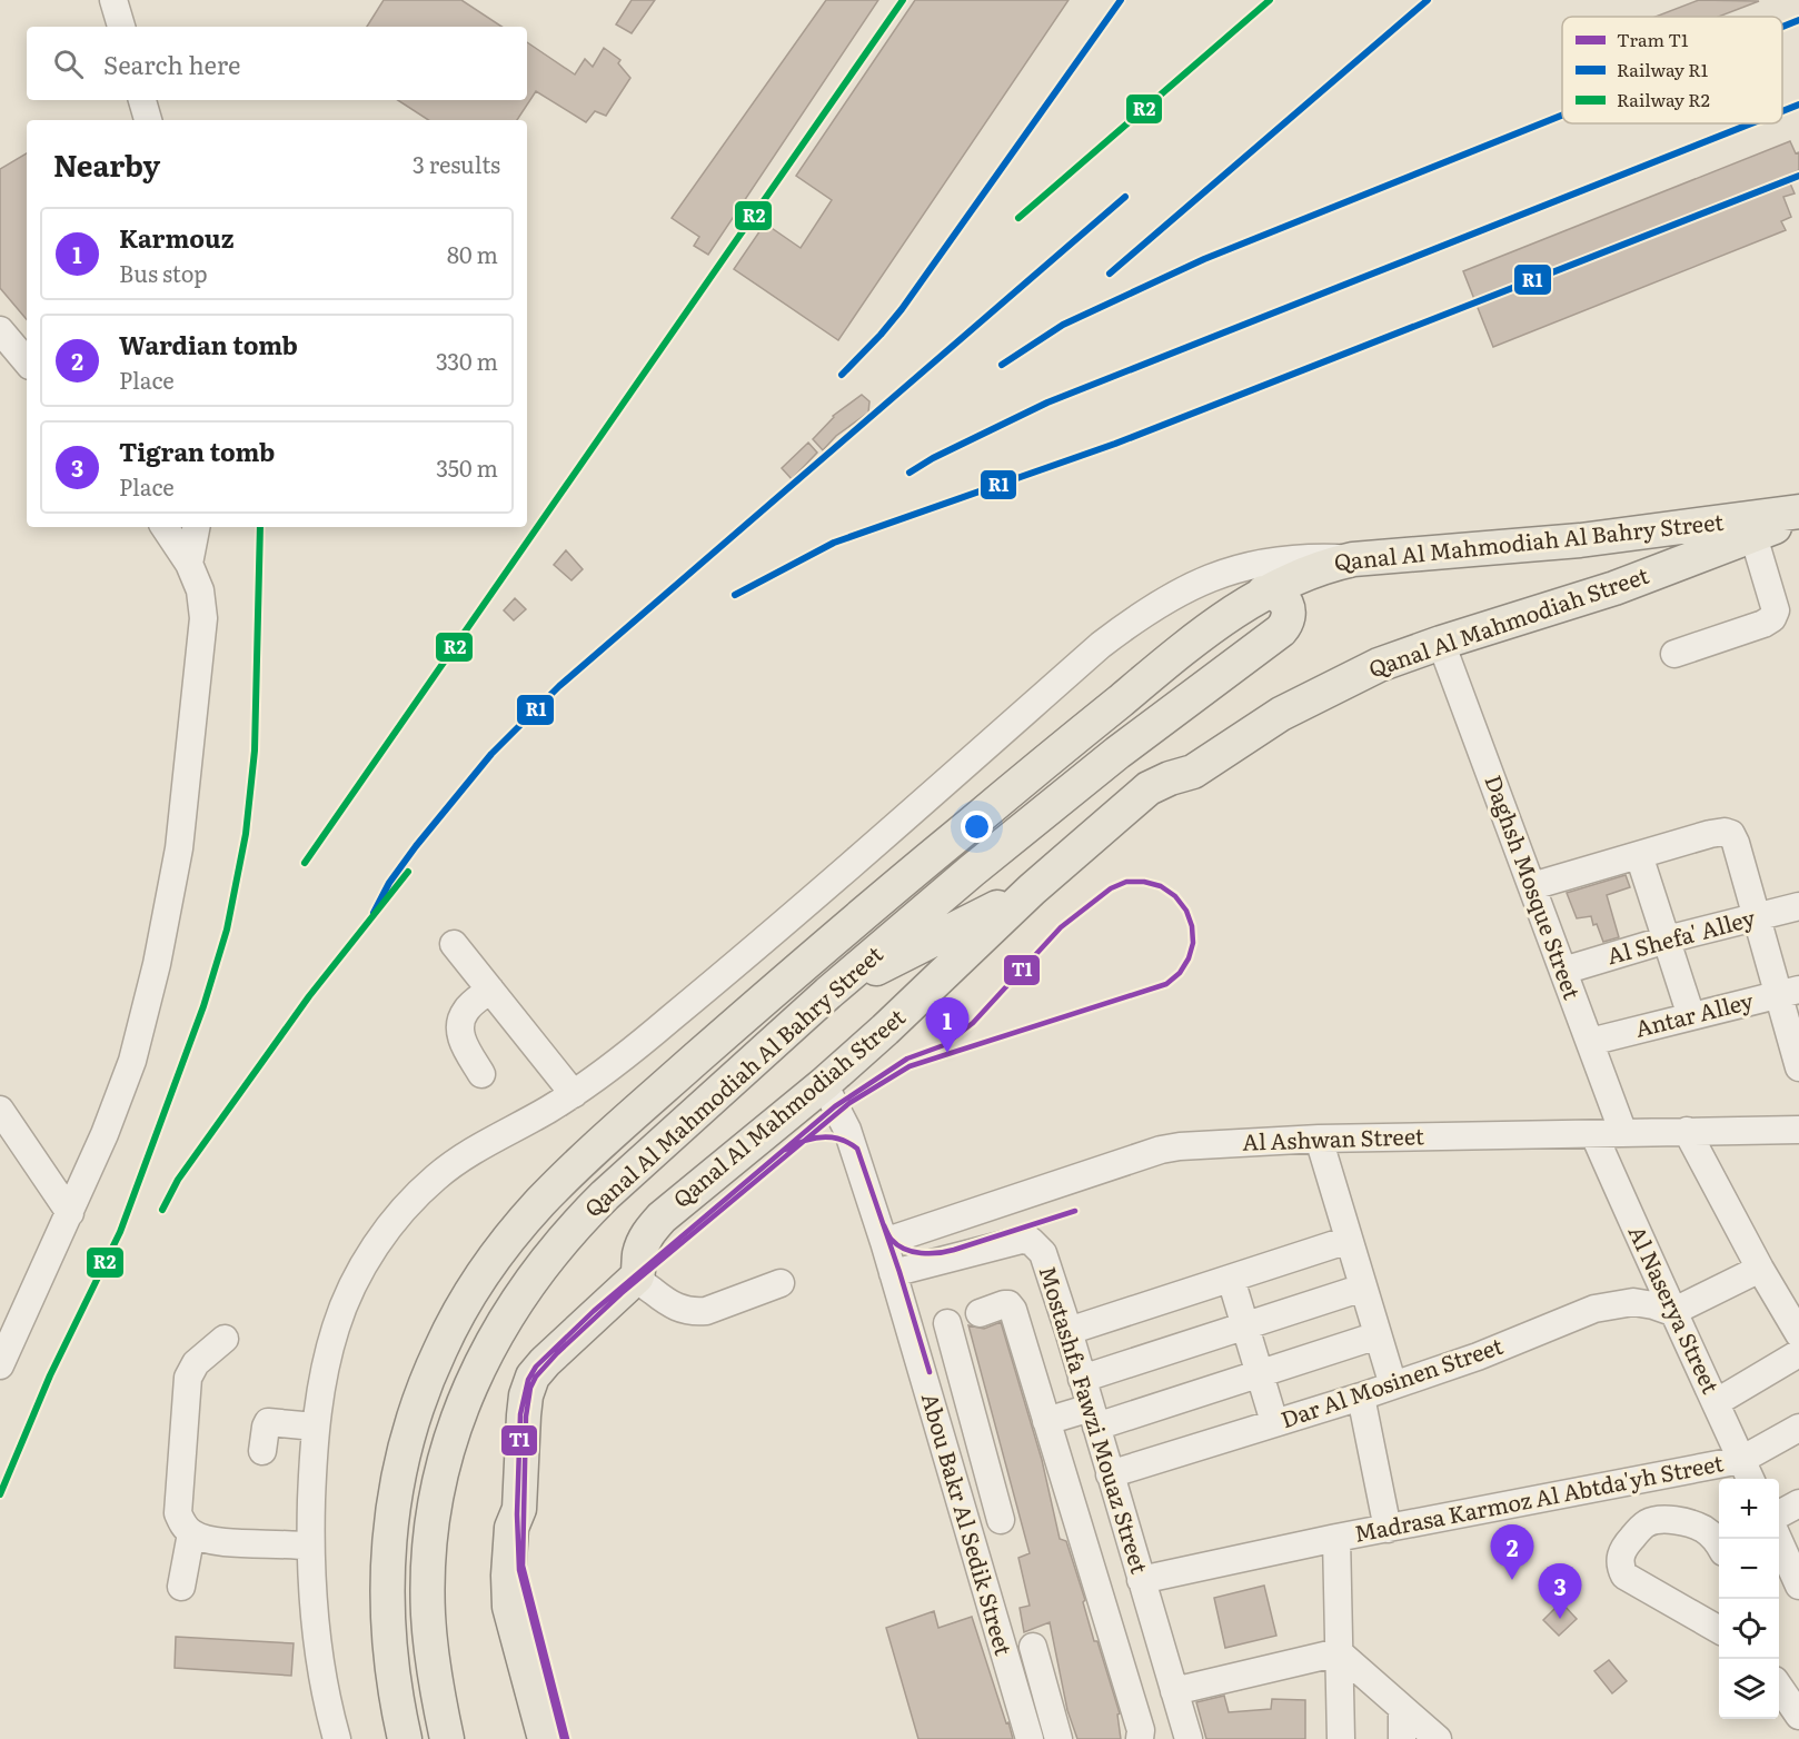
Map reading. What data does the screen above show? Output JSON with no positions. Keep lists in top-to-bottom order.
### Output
{
  "streets": {
    "main road": ["Qanal Al Mahmodiah Al Bahry Street", "Qanal Al Mahmodiah Street"],
    "street": [
      "Daghsh Mosque Street",
      "Al Shefa' Alley",
      "Antar Alley",
      "Al Ashwan Street",
      "Al Naserya Street",
      "Dar Al Mosinen Street",
      "Mostashfa Fawzi Mouaz Street",
      "Madrasa Karmoz Al Abtda'yh Street",
      "Abou Bakr Al Sedik Street"
    ]
  },
  "crossings": [
    ["Qanal Al Mahmodiah Al Bahry Street", "Qanal Al Mahmodiah Street"],
    ["Qanal Al Mahmodiah Street", "Daghsh Mosque Street"],
    ["Qanal Al Mahmodiah Street", "Abou Bakr Al Sedik Street"],
    ["Daghsh Mosque Street", "Al Shefa' Alley"],
    ["Daghsh Mosque Street", "Antar Alley"],
    ["Daghsh Mosque Street", "Al Ashwan Street"],
    ["Al Ashwan Street", "Al Naserya Street"],
    ["Al Ashwan Street", "Abou Bakr Al Sedik Street"],
    ["Al Naserya Street", "Dar Al Mosinen Street"],
    ["Al Naserya Street", "Madrasa Karmoz Al Abtda'yh Street"],
    ["Dar Al Mosinen Street", "Mostashfa Fawzi Mouaz Street"],
    ["Mostashfa Fawzi Mouaz Street", "Madrasa Karmoz Al Abtda'yh Street"]
  ],
  "lines": ["rail line R1", "rail line R2", "tram line T1"],
  "legend": ["Tram T1", "Railway R1", "Railway R2"],
  "page": {
    "search": "Search here",
    "heading": ["Nearby", "3 results"],
    "list": [
      {
        "mark": "1",
        "name": "Karmouz",
        "note": "Bus stop",
        "value": "80 m"
      },
      {
        "mark": "2",
        "name": "Wardian tomb",
        "note": "Place",
        "value": "330 m"
      },
      {
        "mark": "3",
        "name": "Tigran tomb",
        "note": "Place",
        "value": "350 m"
      }
    ],
    "pins": ["1", "2", "3"],
    "map_buttons": ["+", "−"]
  }
}
